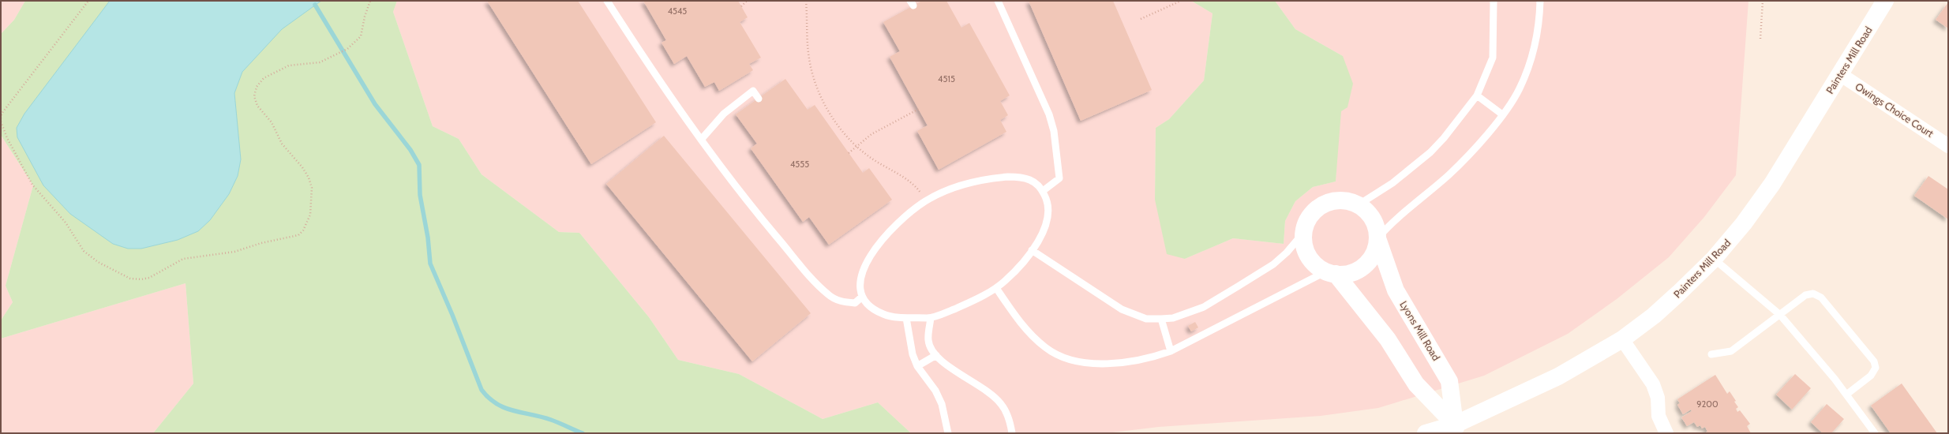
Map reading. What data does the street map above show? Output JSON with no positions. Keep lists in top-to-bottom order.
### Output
{
  "streets": {
    "main road": ["Painters Mill Road", "Lyons Mill Road"],
    "street": ["Owings Choice Court"]
  },
  "crossings": [
    ["Painters Mill Road", "Owings Choice Court"],
    ["Painters Mill Road", "Lyons Mill Road"]
  ],
  "house_numbers": [
    "4545",
    "4515",
    "4555",
    "9200"
  ]
}
